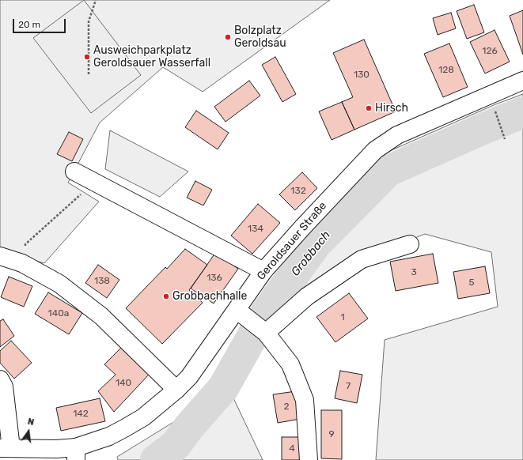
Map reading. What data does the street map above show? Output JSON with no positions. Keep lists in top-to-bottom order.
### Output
{
  "streets": {
    "main road": ["Geroldsauer Straße"]
  },
  "water": ["Grobbach"],
  "places": [
    "Bolzplatz Geroldsau",
    "Ausweichparkplatz Geroldsauer Wasserfall",
    "Hirsch",
    "Grobbachhalle"
  ],
  "house_numbers": [
    "126",
    "128",
    "130",
    "132",
    "134",
    "3",
    "136",
    "138",
    "5",
    "140a",
    "1",
    "140",
    "7",
    "2",
    "142",
    "9",
    "4"
  ],
  "scale_bar": "20 m",
  "north": "top"
}
